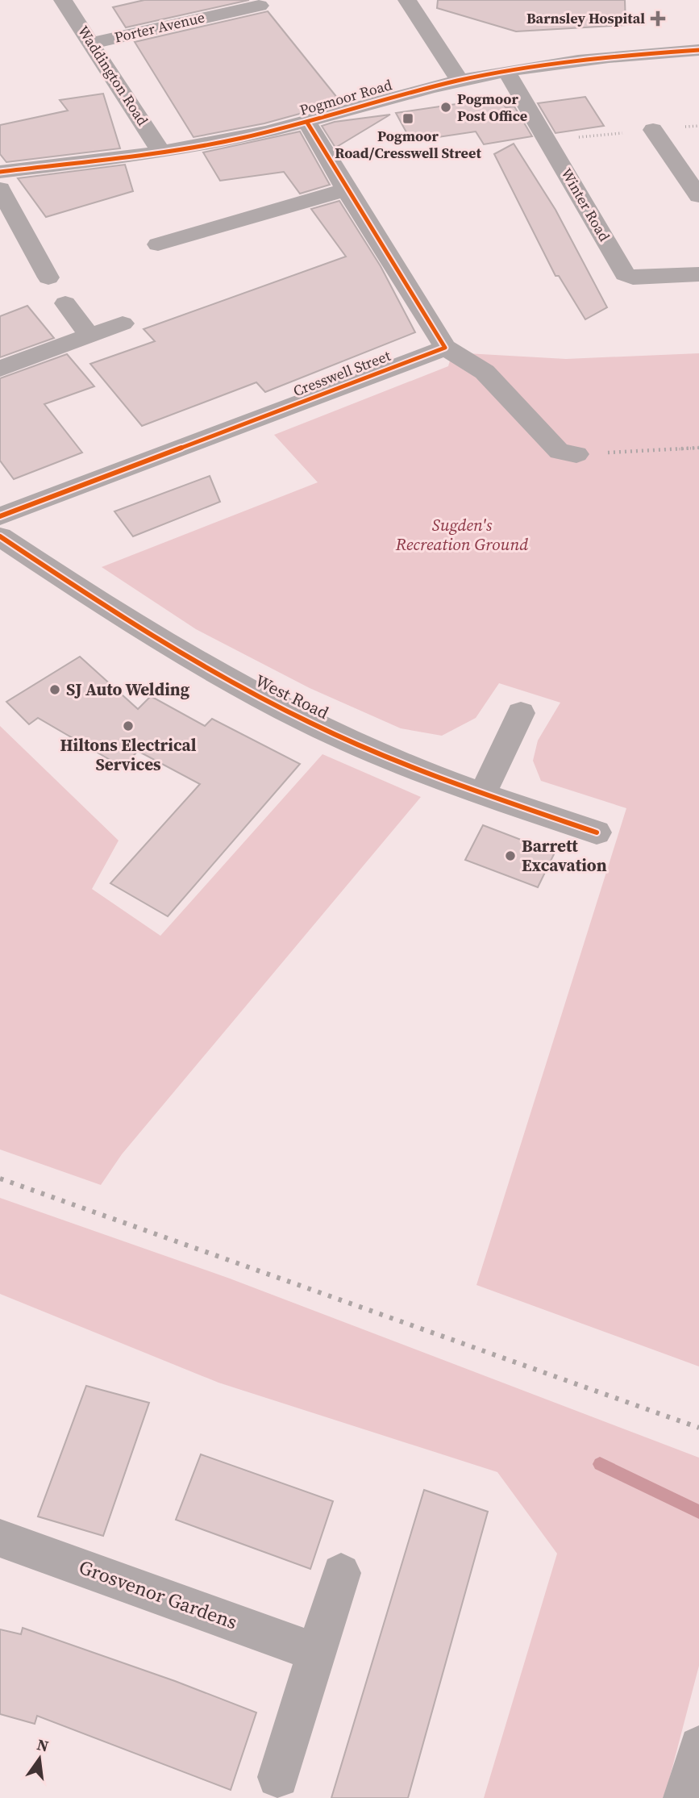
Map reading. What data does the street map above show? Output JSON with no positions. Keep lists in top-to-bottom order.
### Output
{
  "streets": {
    "street": [
      "Porter Avenue",
      "Waddington Road",
      "Pogmoor Road",
      "Winter Road",
      "Cresswell Street",
      "West Road",
      "Grosvenor Gardens"
    ]
  },
  "crossings": [
    ["Porter Avenue", "Waddington Road"],
    ["Waddington Road", "Pogmoor Road"],
    ["Pogmoor Road", "Winter Road"]
  ],
  "parks": ["Sugden's Recreation Ground"],
  "places": {
    "health": ["Barnsley Hospital"],
    "other": [
      "Pogmoor Post Office",
      "SJ Auto Welding",
      "Hiltons Electrical Services",
      "Barrett Excavation"
    ],
    "transit": ["Pogmoor Road/Cresswell Street"]
  },
  "north": "top"
}
